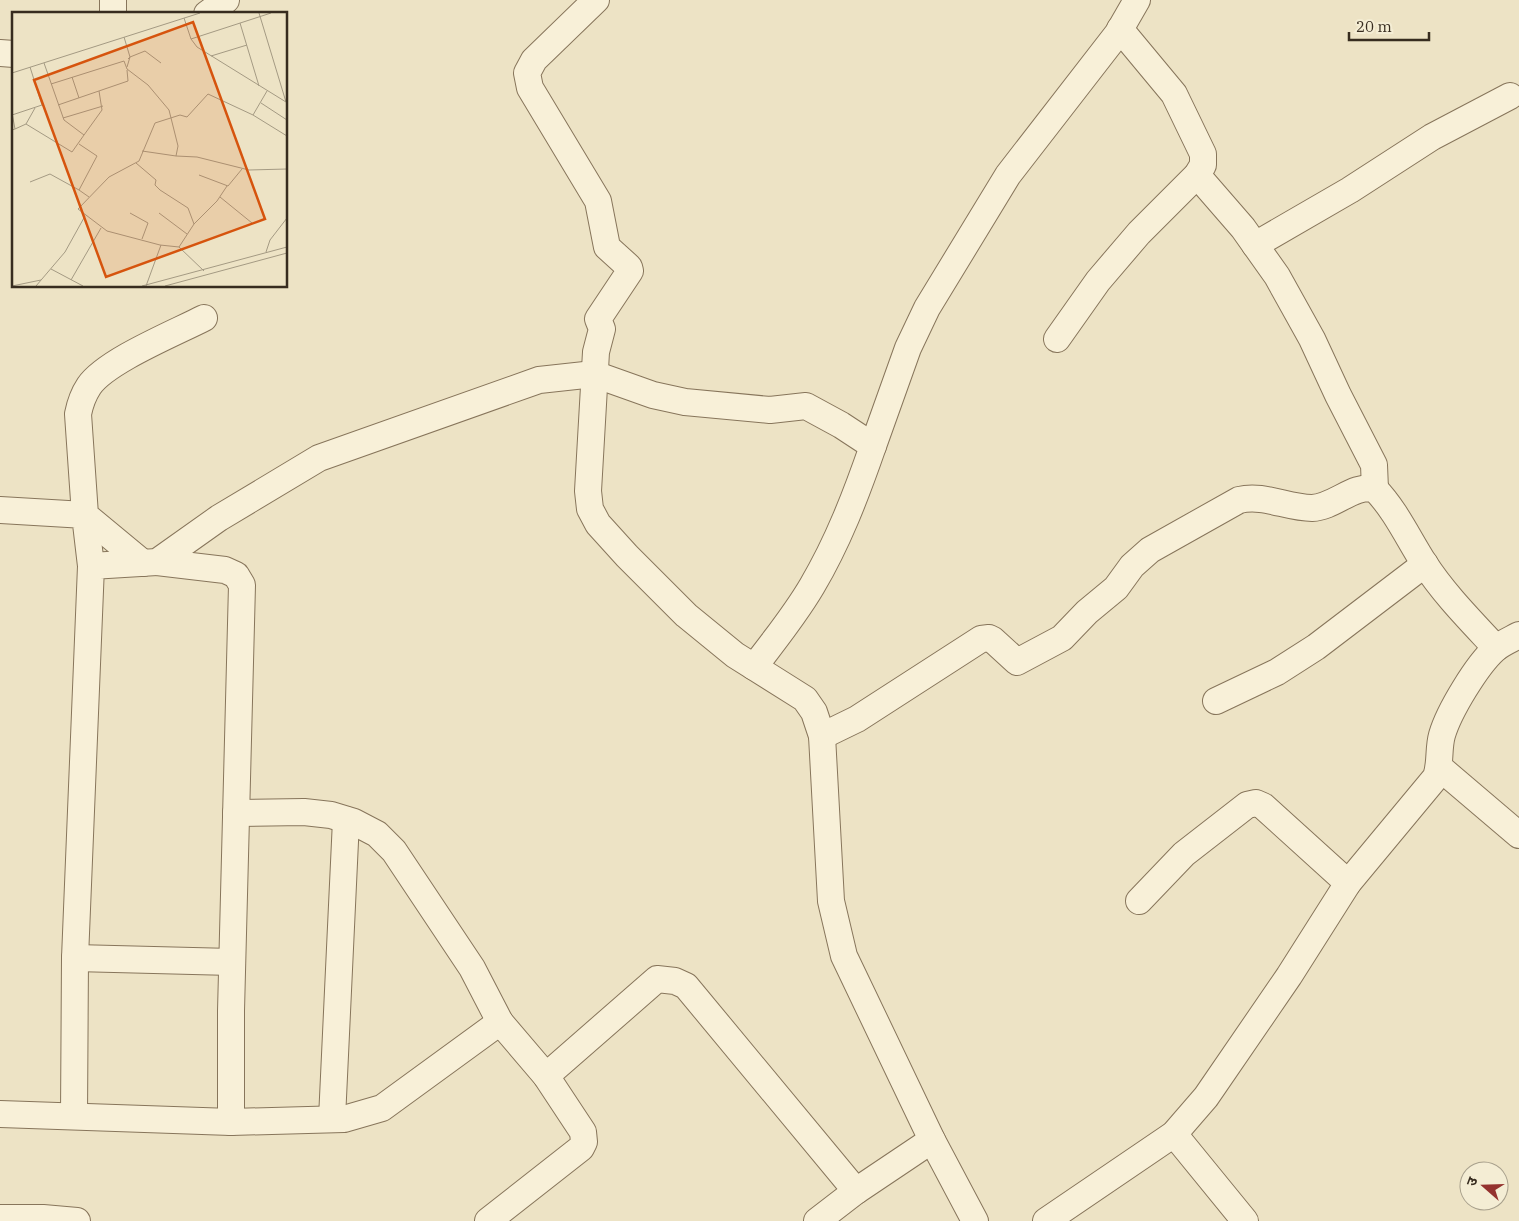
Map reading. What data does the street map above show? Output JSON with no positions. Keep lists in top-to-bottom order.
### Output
{
  "scale_bar": "20 m",
  "north": "left"
}
